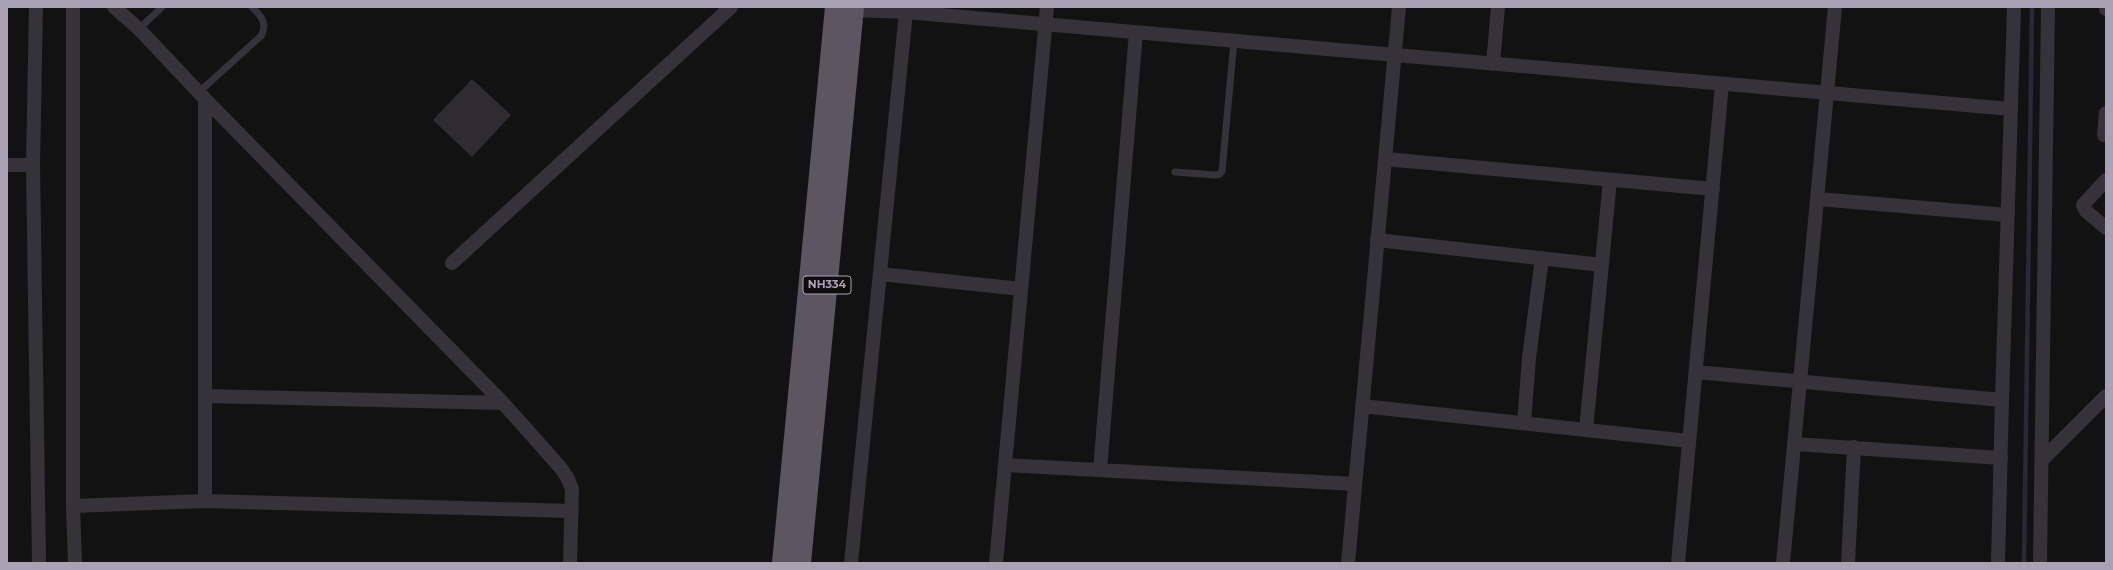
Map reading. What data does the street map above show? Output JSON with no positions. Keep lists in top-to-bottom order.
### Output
{
  "streets": {
    "highway": ["NH334"]
  }
}
